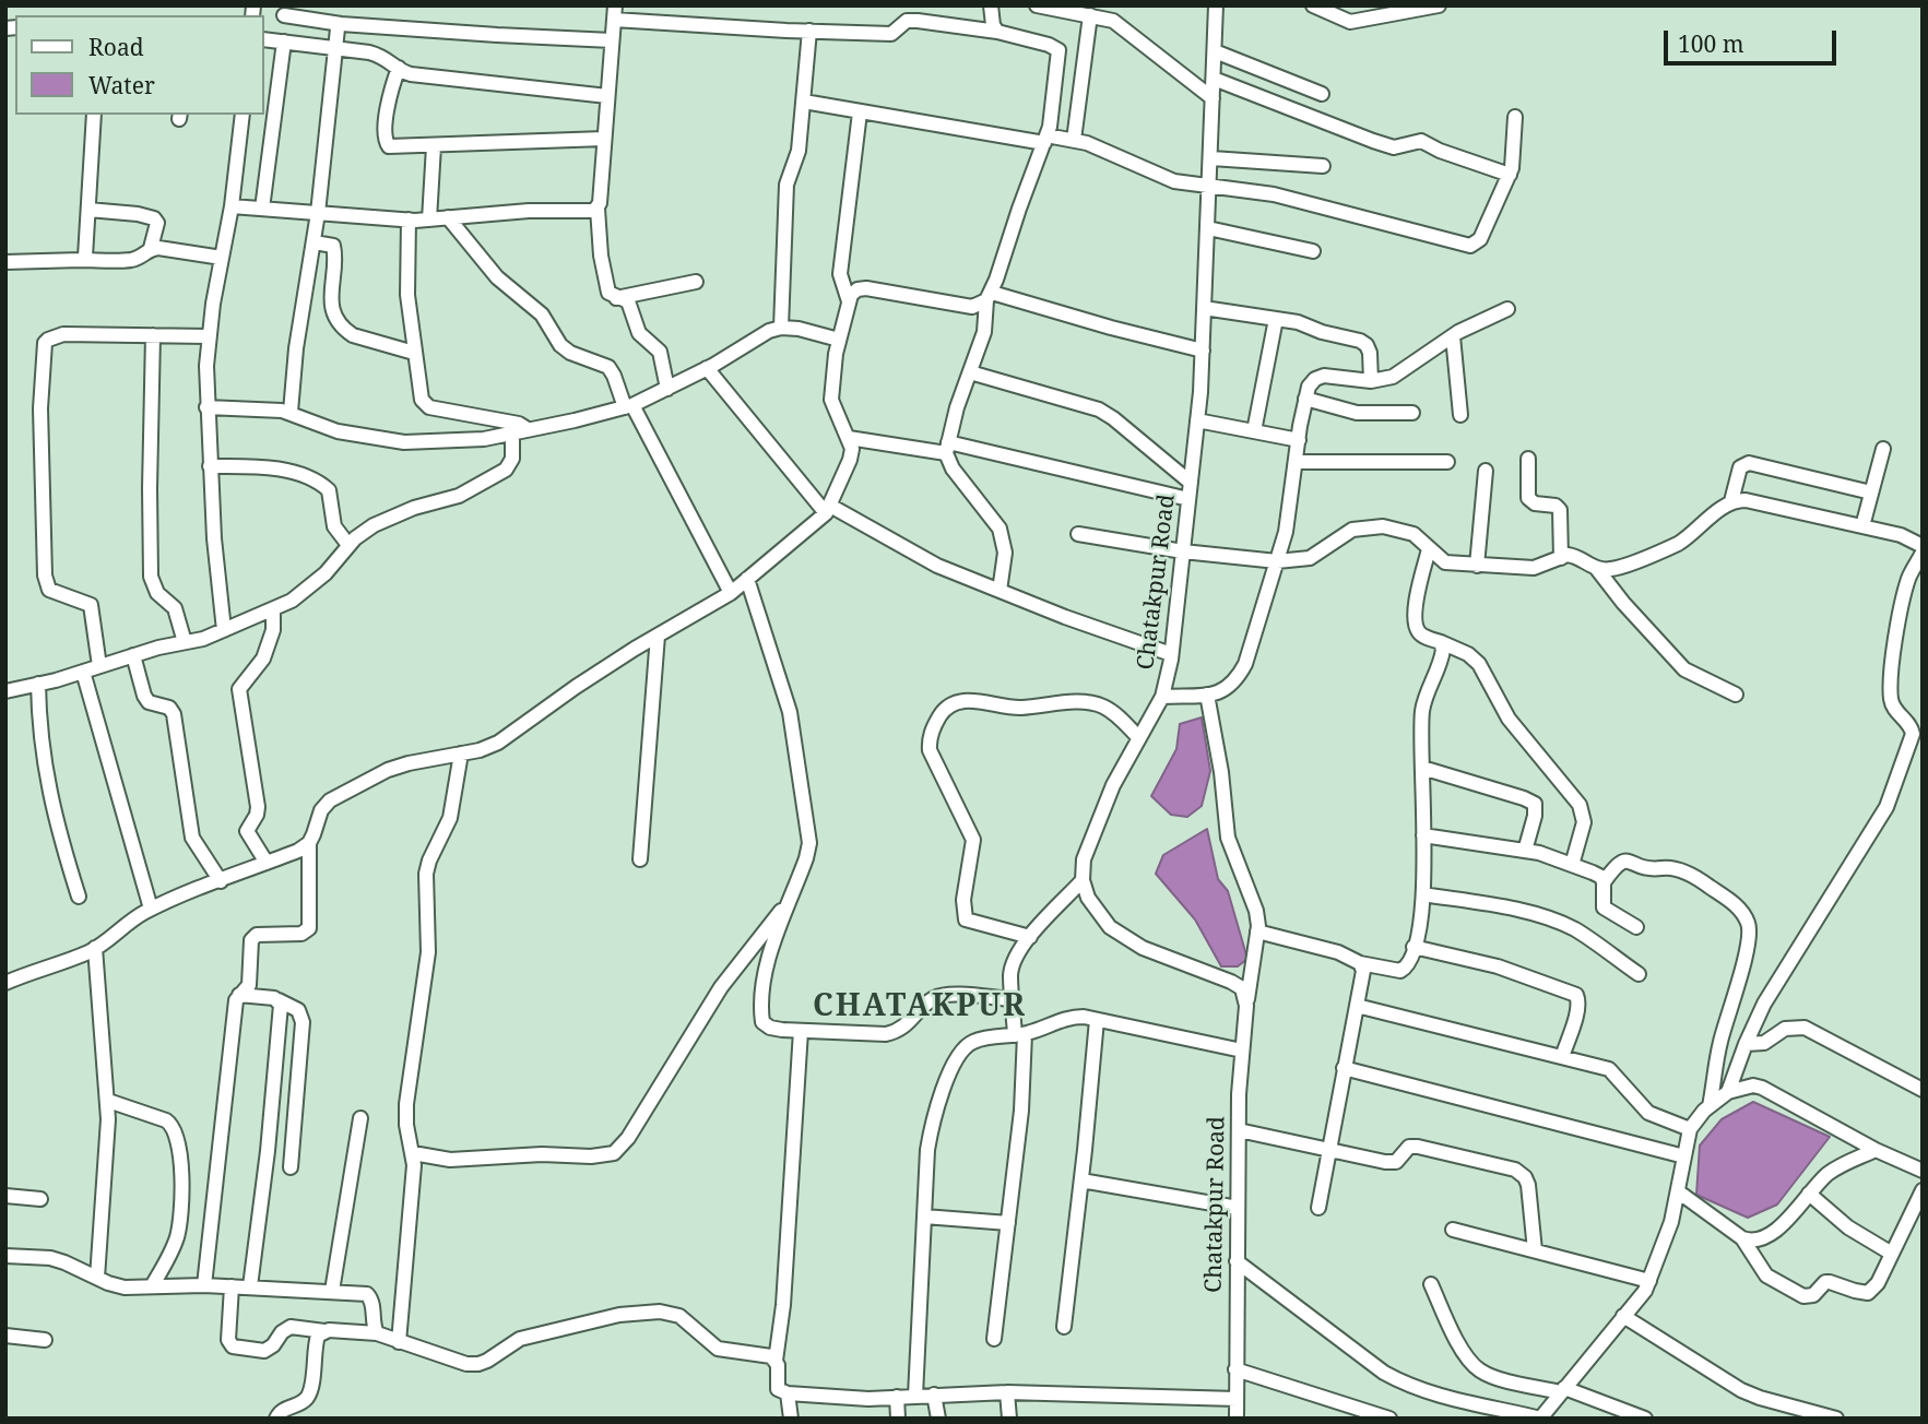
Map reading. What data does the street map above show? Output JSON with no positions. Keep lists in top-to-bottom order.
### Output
{
  "streets": {
    "street": ["Chatakpur Road"]
  },
  "districts": ["CHATAKPUR"],
  "legend": ["Road", "Water"],
  "scale_bar": "100 m"
}
